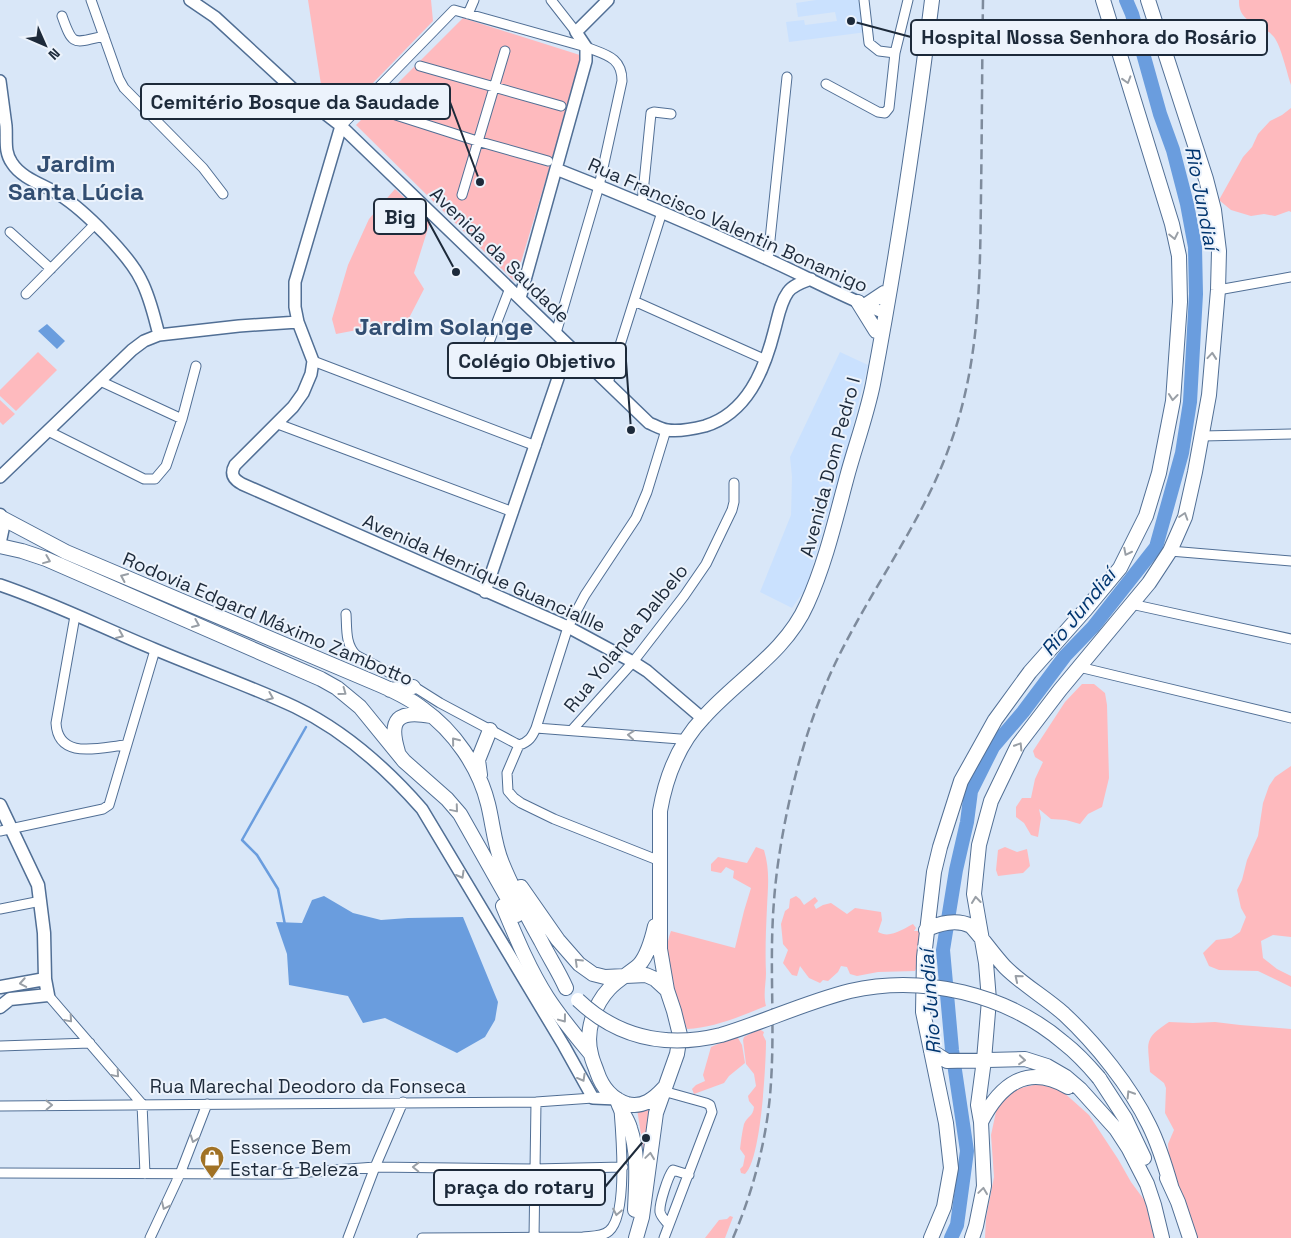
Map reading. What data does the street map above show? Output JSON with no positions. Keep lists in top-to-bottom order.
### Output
{
  "streets": {
    "main road": ["Avenida Dom Pedro I", "Rodovia Edgard Máximo Zambotto"],
    "street": [
      "Rua Francisco Valentin Bonamigo",
      "Avenida da Saudade",
      "Avenida Henrique Guanciallle",
      "Rua Yolanda Dalbelo",
      "Rua Marechal Deodoro da Fonseca"
    ]
  },
  "crossings": [
    ["Rua Francisco Valentin Bonamigo", "Avenida Dom Pedro I"],
    ["Avenida Dom Pedro I", "Avenida Henrique Guanciallle"],
    ["Avenida Henrique Guanciallle", "Rua Yolanda Dalbelo"]
  ],
  "districts": ["Jardim Santa Lúcia", "Jardim Solange"],
  "water": ["Rio Jundiaí"],
  "places": {
    "other": [
      "Hospital Nossa Senhora do Rosário",
      "Cemitério Bosque da Saudade",
      "Big",
      "Colégio Objetivo",
      "praça do rotary"
    ],
    "shop": ["Essence Bem Estar & Beleza"]
  },
  "north": "bottom right"
}
